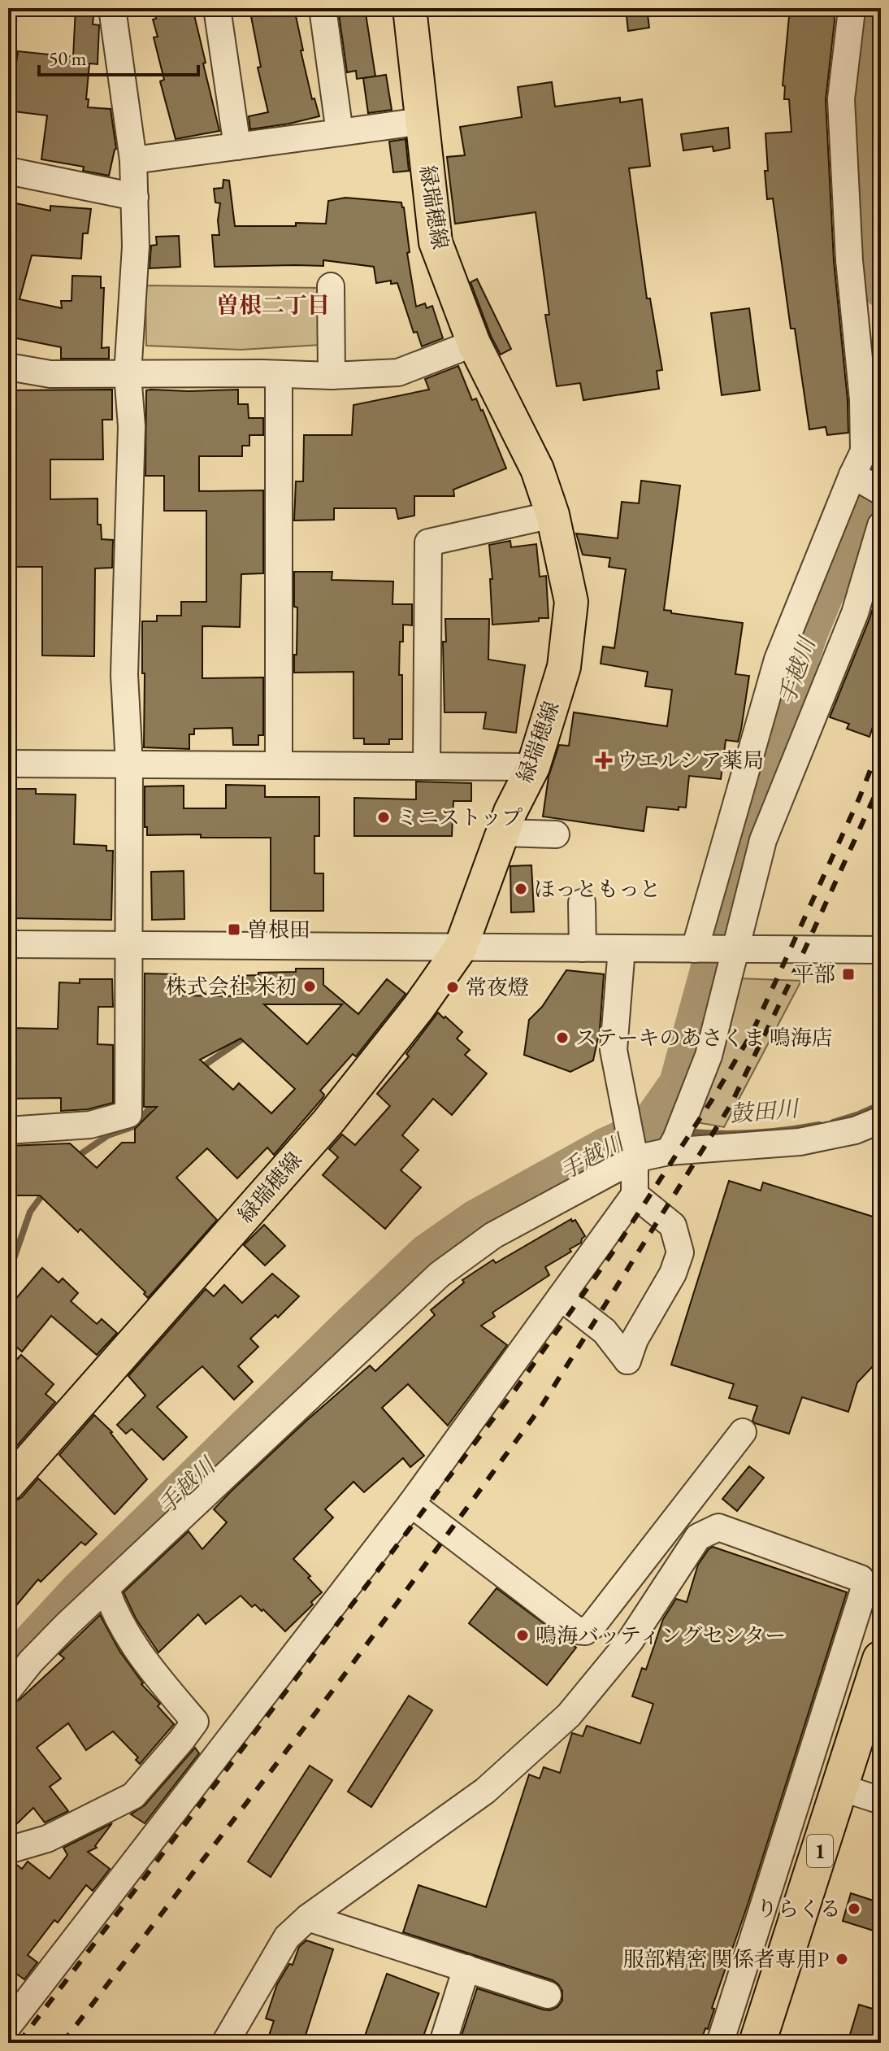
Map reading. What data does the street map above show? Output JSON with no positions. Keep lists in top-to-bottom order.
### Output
{
  "streets": {
    "highway": ["1"],
    "main road": ["緑瑞穂線"]
  },
  "districts": ["曽根二丁目"],
  "water": ["手越川", "鼓田川"],
  "places": {
    "health": ["ウエルシア薬局"],
    "other": [
      "ミニストップ",
      "ほっともっと",
      "株式会社 米初",
      "常夜燈",
      "ステーキのあさくま 鳴海店",
      "鳴海バッティングセンター",
      "りらくる",
      "服部精密 関係者専用P"
    ],
    "transit": ["曽根田", "平部"]
  },
  "scale_bar": "50 m"
}
